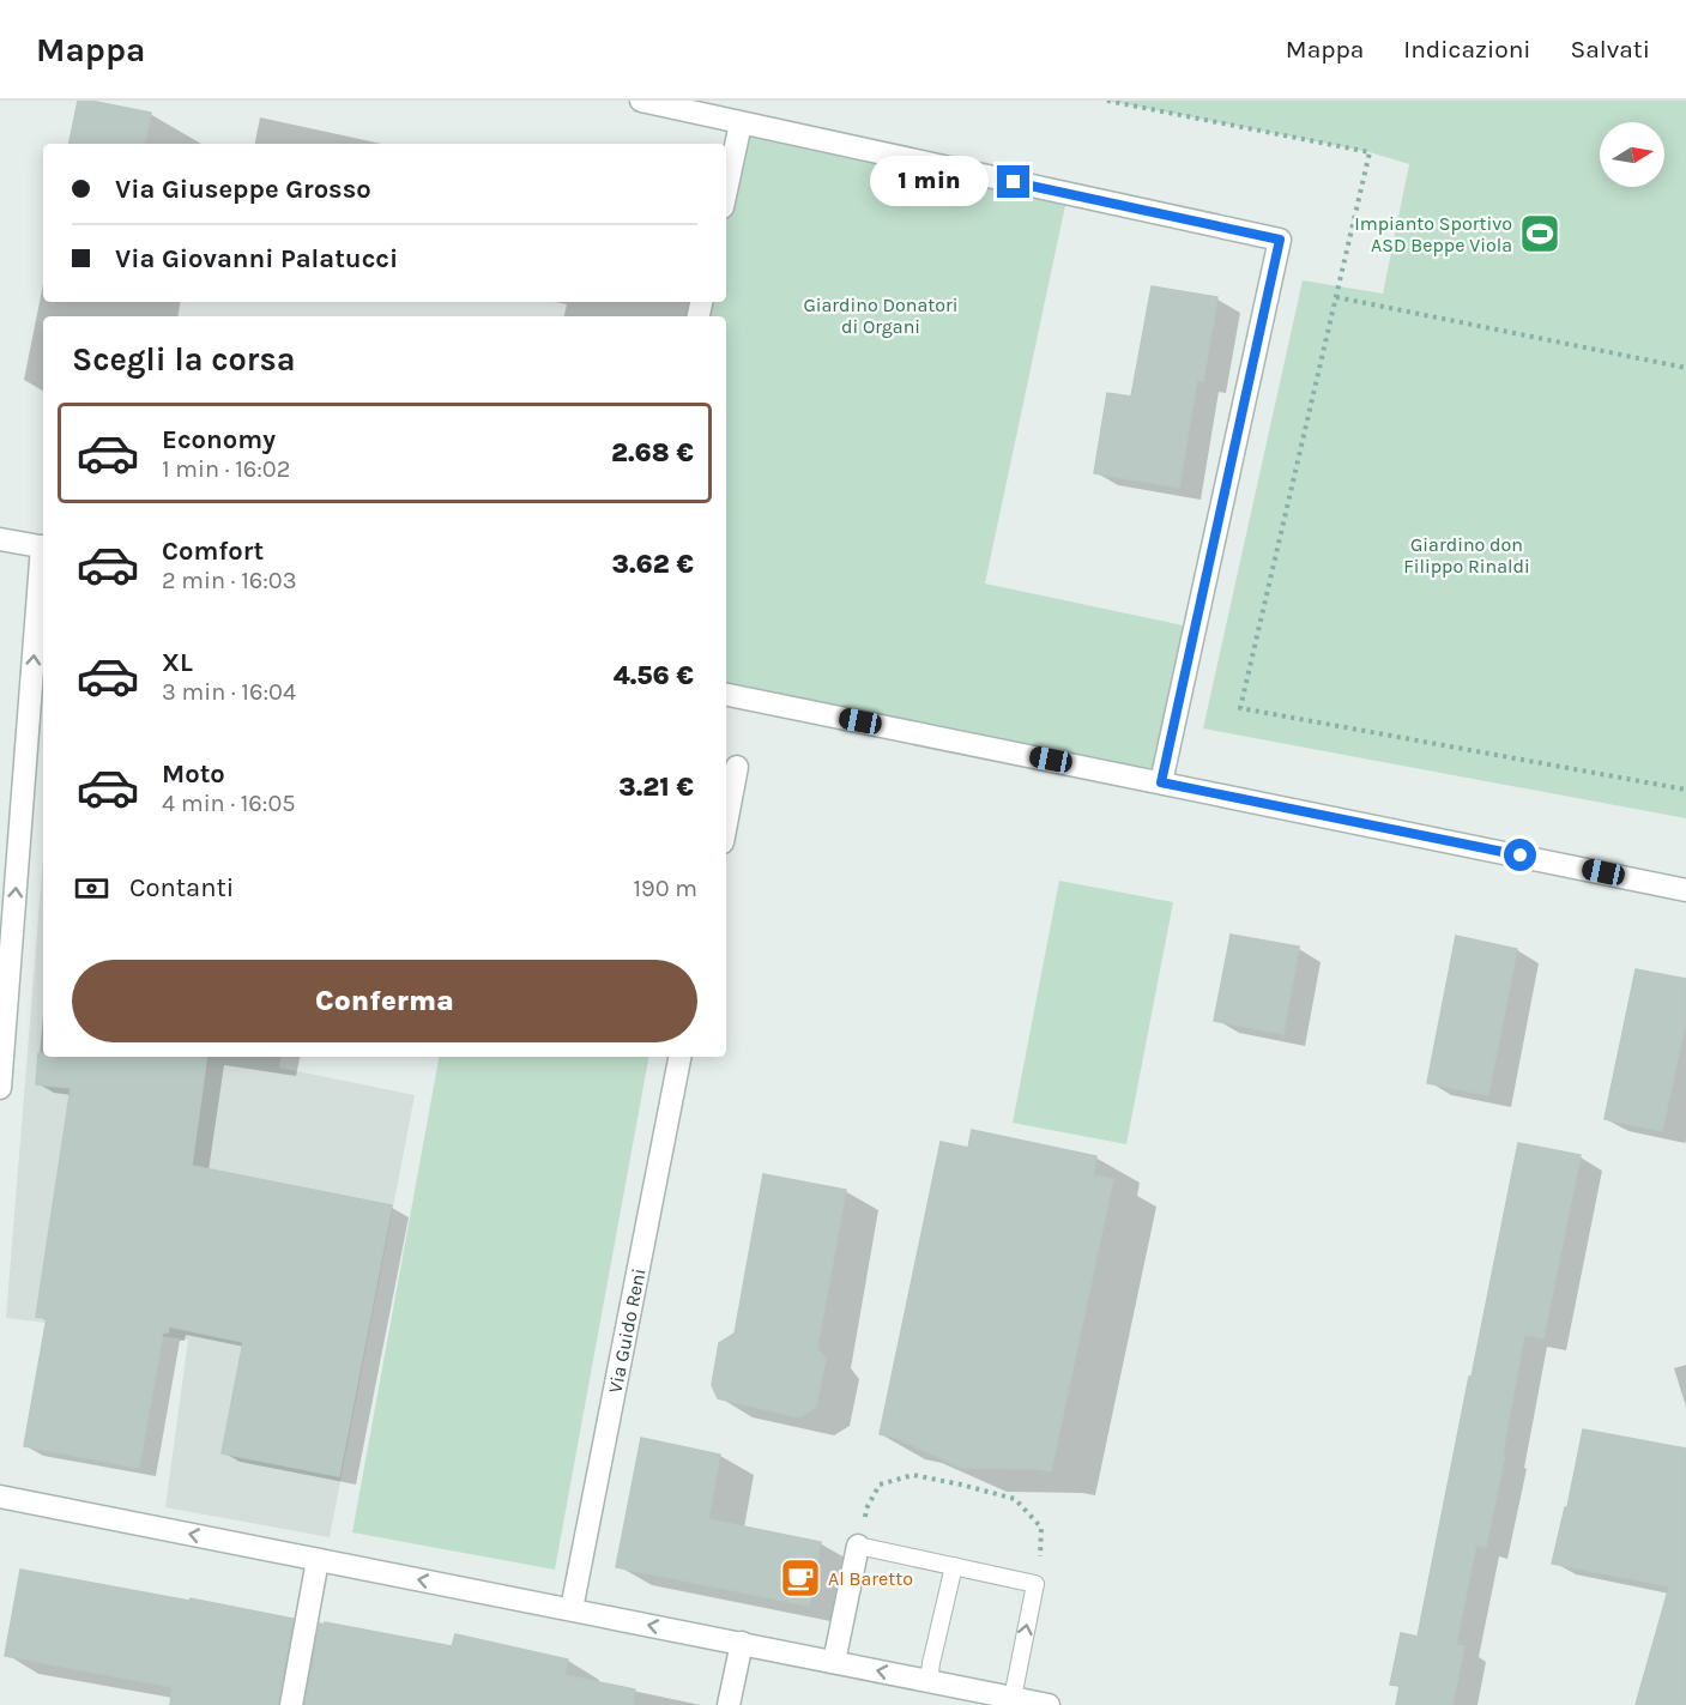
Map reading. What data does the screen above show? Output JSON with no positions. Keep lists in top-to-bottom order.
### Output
{
  "streets": {
    "street": ["Via Guido Reni"]
  },
  "parks": ["Giardino Donatori di Organi", "Giardino don Filippo Rinaldi"],
  "places": {
    "sports": ["Impianto Sportivo ASD Beppe Viola"],
    "cafe": ["Al Baretto"]
  },
  "north": "right",
  "page": {
    "header": "Mappa",
    "nav": ["Mappa", "Indicazioni", "Salvati"],
    "banner": ["Via Giuseppe Grosso", "Via Giovanni Palatucci"],
    "bubble": "1 min",
    "heading": "Scegli la corsa",
    "list": [
      {
        "name": "Economy",
        "note": "1 min · 16:02",
        "value": "2.68 €"
      },
      {
        "name": "Comfort",
        "note": "2 min · 16:03",
        "value": "3.62 €"
      },
      {
        "name": "XL",
        "note": "3 min · 16:04",
        "value": "4.56 €"
      },
      {
        "name": "Moto",
        "note": "4 min · 16:05",
        "value": "3.21 €"
      }
    ],
    "pay": ["Contanti", "190 m"],
    "buttons": "Conferma"
  }
}
